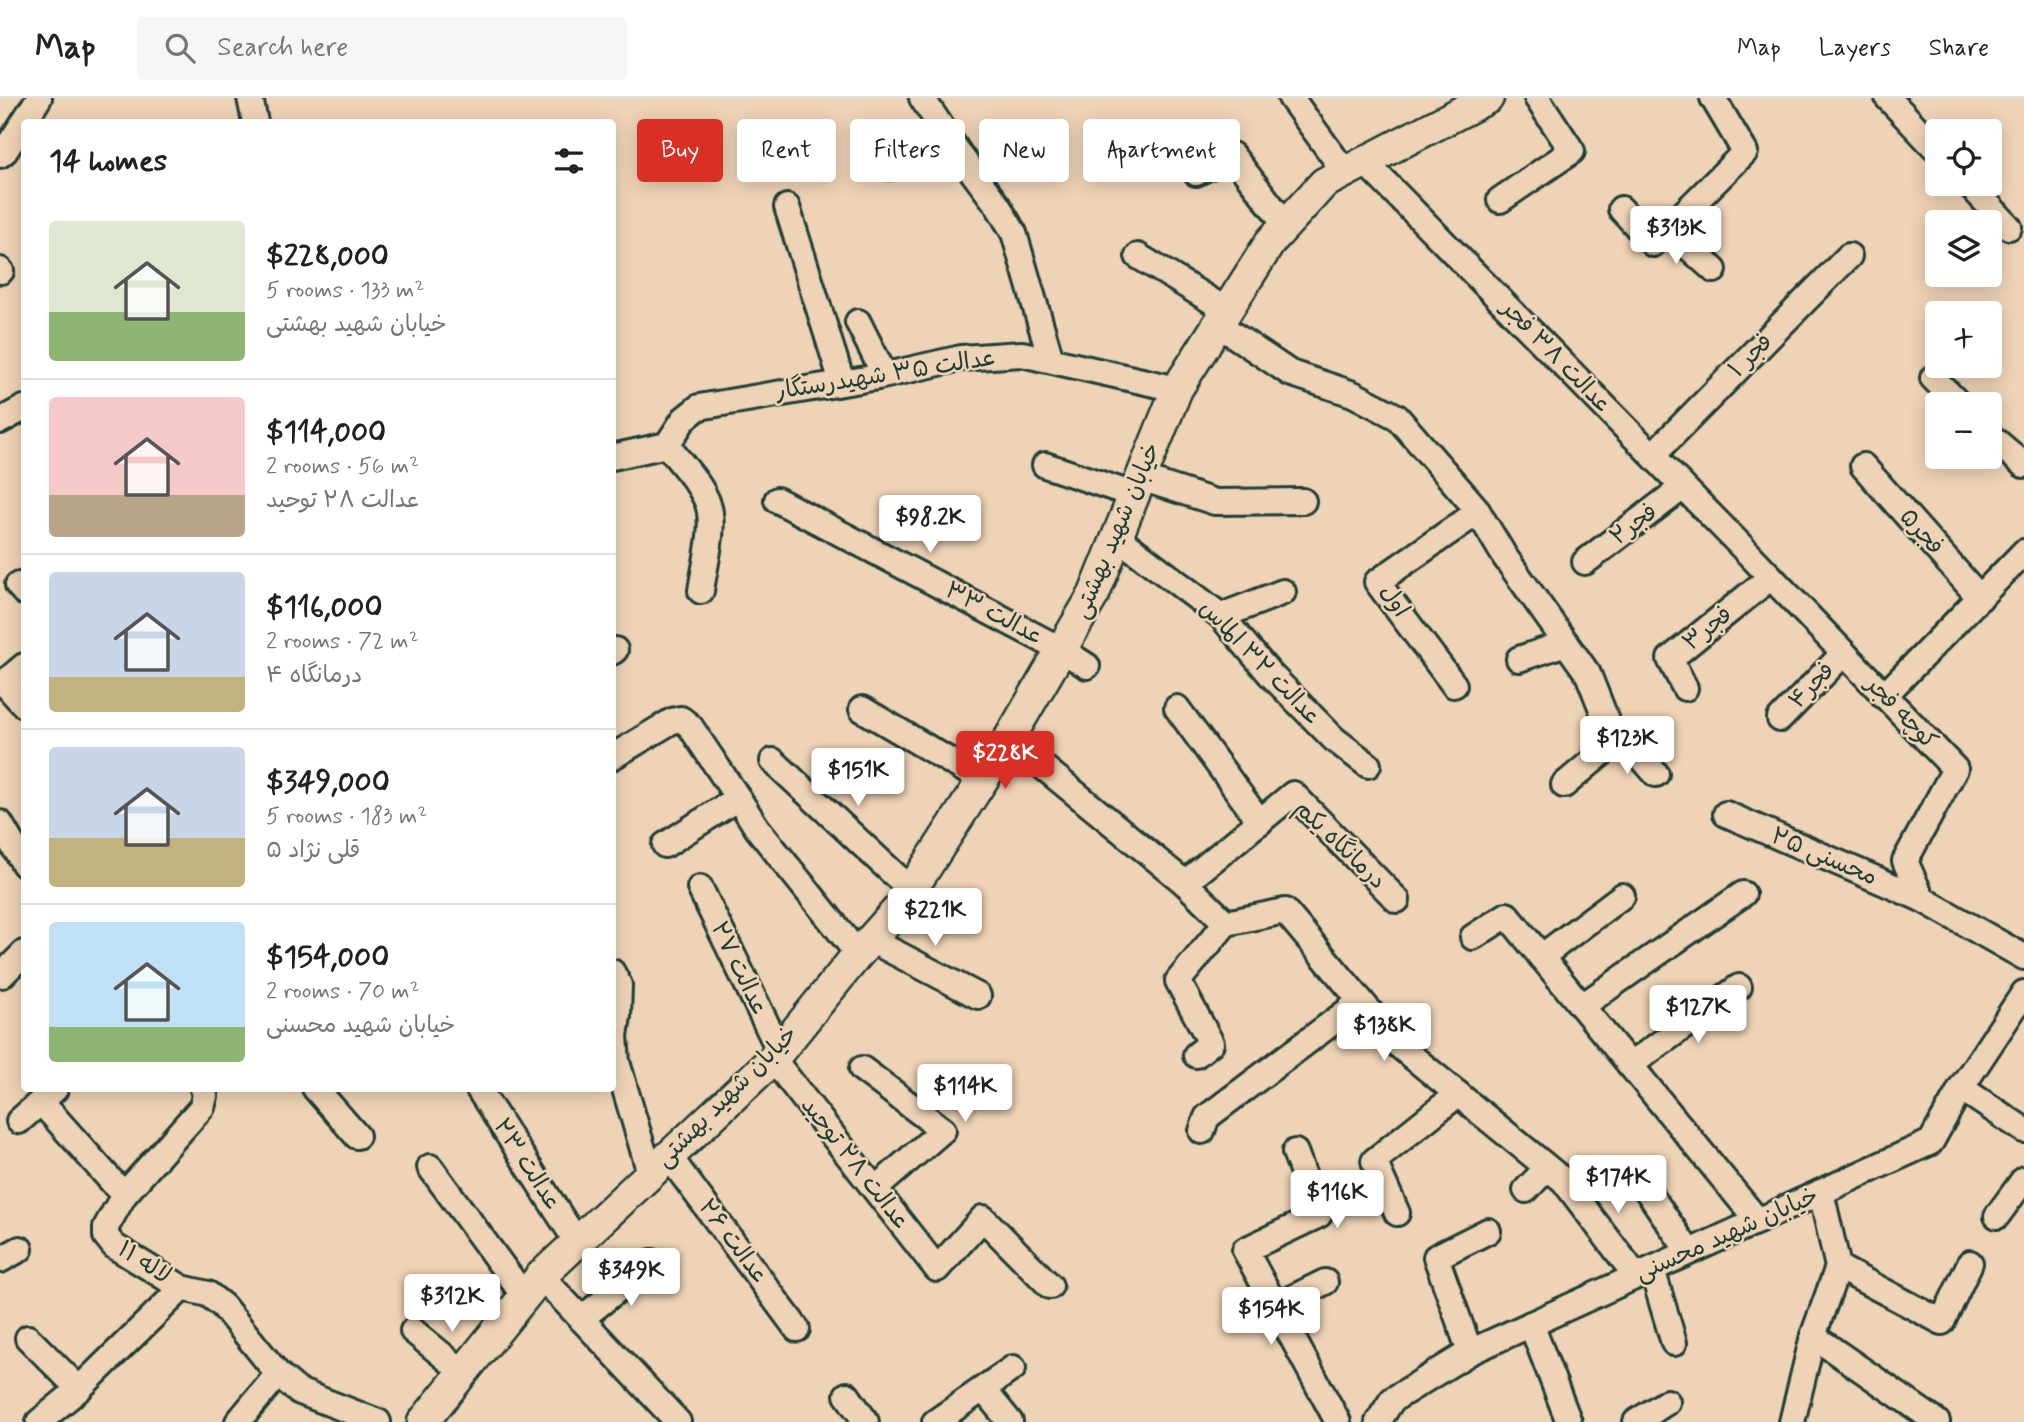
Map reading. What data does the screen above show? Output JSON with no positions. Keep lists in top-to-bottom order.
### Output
{
  "streets": {
    "main road": ["خیابان شهید بهشتی"],
    "street": [
      "فجر ۱",
      "عدالت ۳۸ فجر",
      "عدالت ۳۵ شهیدرستگار",
      "فجر۲",
      "فجر۵",
      "اول",
      "عدالت ۳۳",
      "فجر۳",
      "عدالت ۳۲ الماس",
      "فجر۴",
      "کوچه فجر",
      "درمانگاه یکم",
      "محسنی ۲۵",
      "عدالت ۲۷",
      "عدالت ۲۸ توحید",
      "عدالت ۲۳",
      "خیابان شهید محسنی",
      "عدالت ۲۶",
      "لاله ۱۱"
    ]
  },
  "crossings": [
    ["فجر ۱", "عدالت ۳۸ فجر"],
    ["عدالت ۳۸ فجر", "فجر۲"],
    ["عدالت ۳۸ فجر", "خیابان شهید بهشتی"],
    ["عدالت ۳۸ فجر", "کوچه فجر"],
    ["عدالت ۳۵ شهیدرستگار", "خیابان شهید بهشتی"],
    ["خیابان شهید بهشتی", "عدالت ۳۳"],
    ["خیابان شهید بهشتی", "عدالت ۳۲ الماس"],
    ["خیابان شهید بهشتی", "عدالت ۲۷"],
    ["خیابان شهید بهشتی", "عدالت ۲۸ توحید"],
    ["خیابان شهید بهشتی", "عدالت ۲۳"],
    ["خیابان شهید بهشتی", "عدالت ۲۶"],
    ["فجر۳", "کوچه فجر"],
    ["فجر۴", "کوچه فجر"],
    ["کوچه فجر", "محسنی ۲۵"],
    ["عدالت ۲۷", "عدالت ۲۸ توحید"]
  ],
  "page": {
    "header": "Map",
    "search": "Search here",
    "nav": ["Map", "Layers", "Share"],
    "map_buttons": ["+", "−"],
    "chip": [
      "Buy",
      "Rent",
      "Filters",
      "New",
      "Apartment"
    ],
    "heading": "14 homes",
    "list": [
      {
        "name": "$228,000",
        "note": "5 rooms · 133 m² · خیابان شهید بهشتی"
      },
      {
        "name": "$114,000",
        "note": "2 rooms · 56 m² · عدالت ۲۸ توحید"
      },
      {
        "name": "$116,000",
        "note": "2 rooms · 72 m² · درمانگاه ۴"
      },
      {
        "name": "$349,000",
        "note": "5 rooms · 183 m² · قلی نژاد ۵"
      },
      {
        "name": "$154,000",
        "note": "2 rooms · 70 m² · خیابان شهید محسنی"
      }
    ],
    "price": [
      "$313K",
      "$98.2K",
      "$123K",
      "$228K",
      "$151K",
      "$221K",
      "$127K",
      "$138K",
      "$114K",
      "$174K",
      "$116K",
      "$349K",
      "$312K",
      "$154K"
    ]
  }
}
